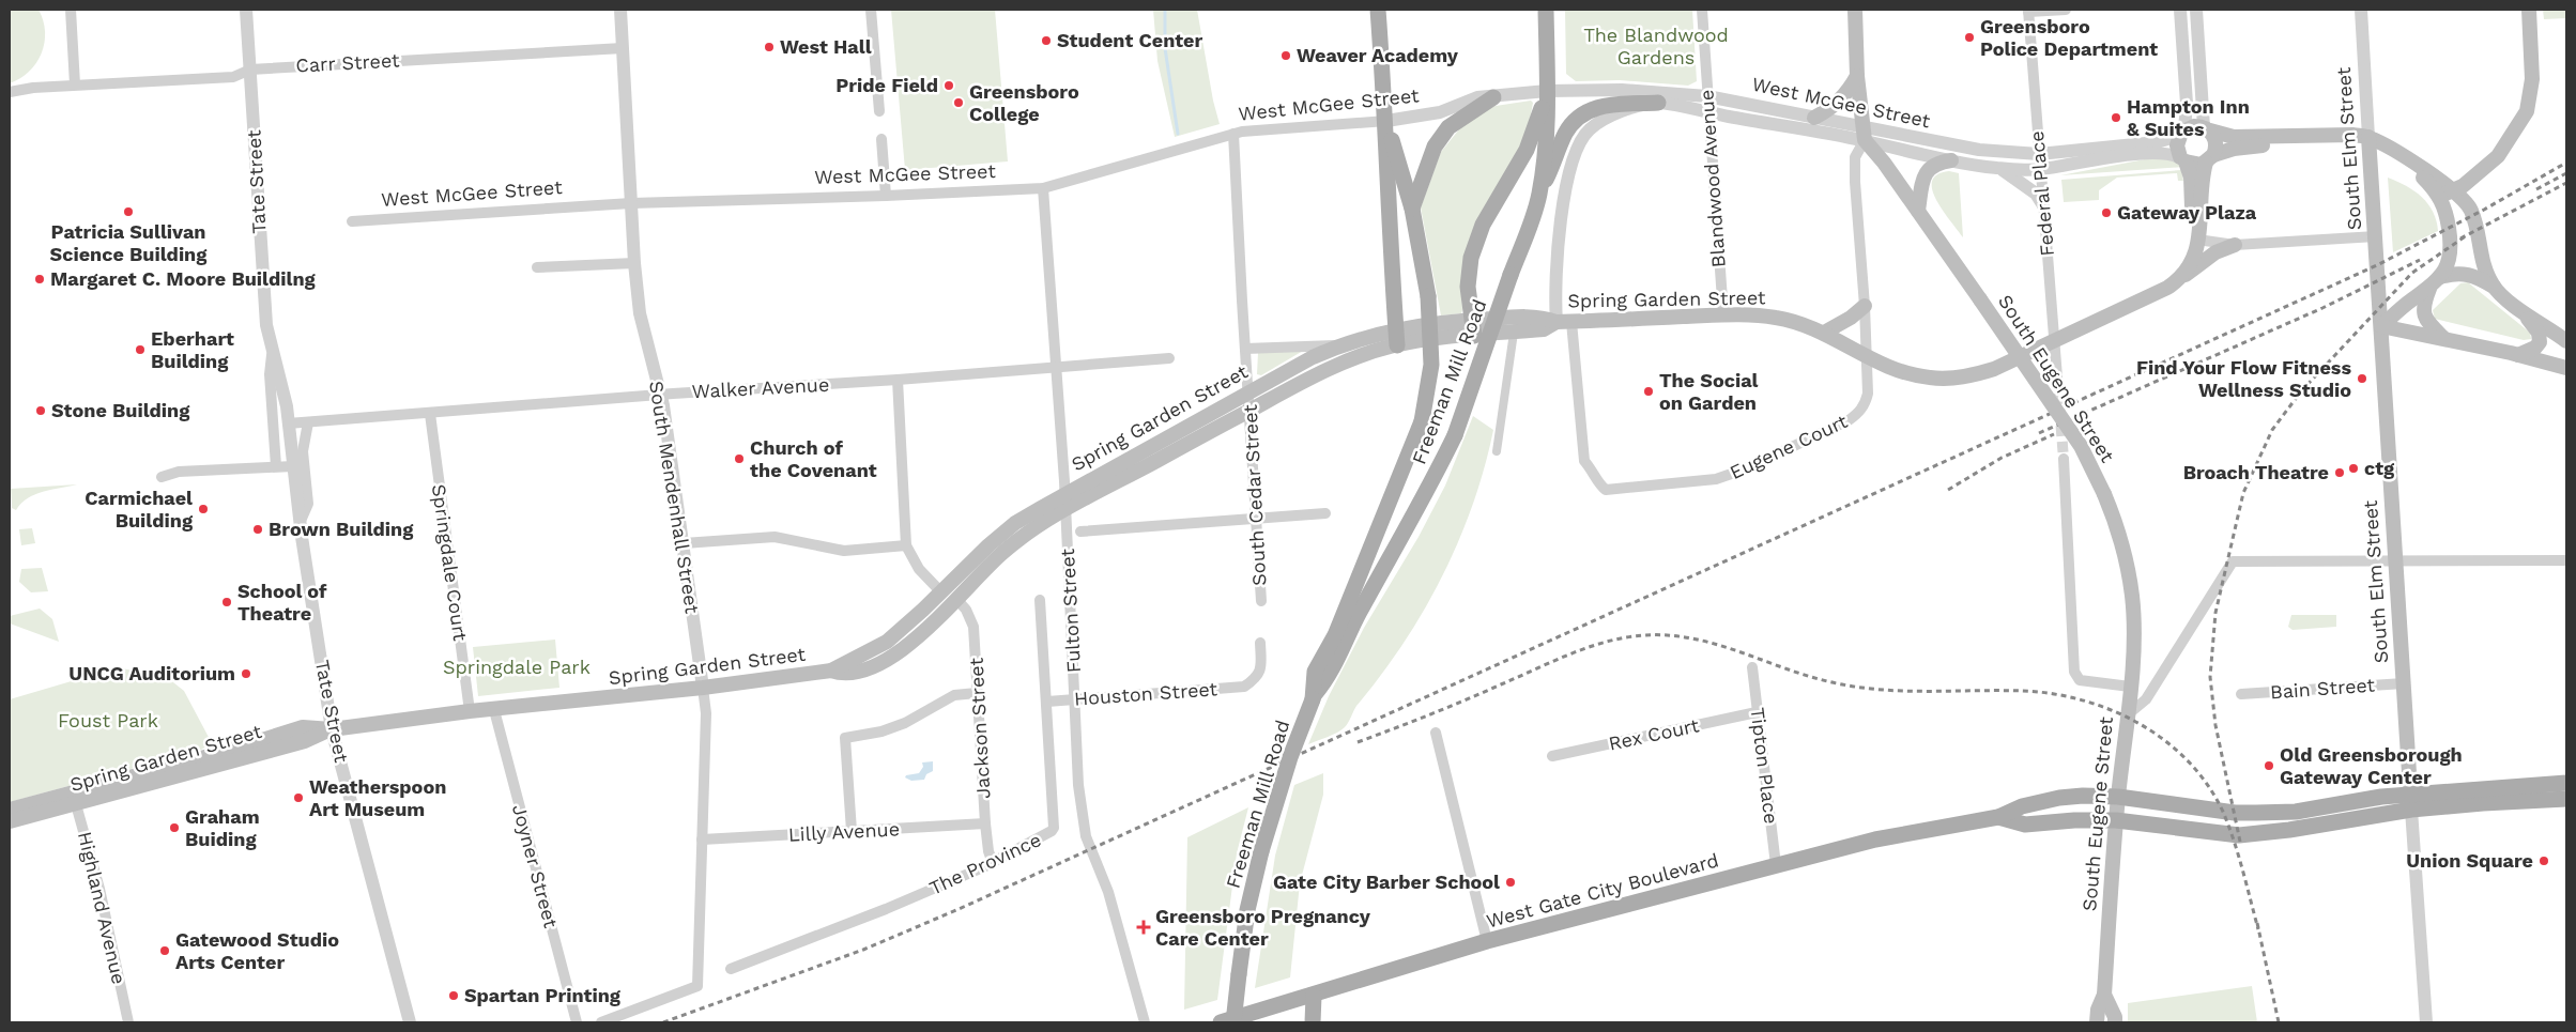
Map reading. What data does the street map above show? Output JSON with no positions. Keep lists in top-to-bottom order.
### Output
{
  "streets": {
    "main road": [
      "South Elm Street",
      "Spring Garden Street",
      "South Eugene Street",
      "Freeman Mill Road",
      "West Gate City Boulevard"
    ],
    "street": [
      "Carr Street",
      "West McGee Street",
      "Blandwood Avenue",
      "Tate Street",
      "Federal Place",
      "Walker Avenue",
      "Eugene Court",
      "South Cedar Street",
      "South Mendenhall Street",
      "Springdale Court",
      "Fulton Street",
      "Bain Street",
      "Houston Street",
      "Jackson Street",
      "Rex Court",
      "Tipton Place",
      "Lilly Avenue",
      "The Province",
      "Joyner Street",
      "Highland Avenue"
    ]
  },
  "crossings": [
    ["Carr Street", "Tate Street"],
    ["Carr Street", "South Mendenhall Street"],
    ["West McGee Street", "Blandwood Avenue"],
    ["West McGee Street", "Federal Place"],
    ["West McGee Street", "Spring Garden Street"],
    ["West McGee Street", "South Eugene Street"],
    ["West McGee Street", "Freeman Mill Road"],
    ["West McGee Street", "Eugene Court"],
    ["West McGee Street", "South Cedar Street"],
    ["West McGee Street", "South Mendenhall Street"],
    ["West McGee Street", "Fulton Street"],
    ["South Elm Street", "Bain Street"],
    ["South Elm Street", "West Gate City Boulevard"],
    ["Blandwood Avenue", "Spring Garden Street"],
    ["Tate Street", "Spring Garden Street"],
    ["Tate Street", "Walker Avenue"],
    ["Federal Place", "Spring Garden Street"],
    ["Spring Garden Street", "Eugene Court"],
    ["Spring Garden Street", "South Cedar Street"],
    ["Spring Garden Street", "South Mendenhall Street"],
    ["Spring Garden Street", "Springdale Court"],
    ["Spring Garden Street", "Fulton Street"],
    ["Spring Garden Street", "Jackson Street"],
    ["Spring Garden Street", "Joyner Street"],
    ["Spring Garden Street", "Highland Avenue"],
    ["South Eugene Street", "Eugene Court"],
    ["South Eugene Street", "West Gate City Boulevard"],
    ["Walker Avenue", "South Mendenhall Street"],
    ["Walker Avenue", "Springdale Court"],
    ["Walker Avenue", "Fulton Street"],
    ["South Mendenhall Street", "Lilly Avenue"],
    ["Fulton Street", "Houston Street"],
    ["Houston Street", "The Province"],
    ["Jackson Street", "Lilly Avenue"],
    ["Jackson Street", "The Province"],
    ["Rex Court", "Tipton Place"],
    ["Tipton Place", "West Gate City Boulevard"]
  ],
  "parks": ["The Blandwood Gardens", "Springdale Park", "Foust Park"],
  "places": {
    "other": [
      "Greensboro Police Department",
      "Student Center",
      "West Hall",
      "Weaver Academy",
      "Pride Field",
      "Greensboro College",
      "Hampton Inn & Suites",
      "Patricia Sullivan Science Building",
      "Gateway Plaza",
      "Margaret C. Moore Buildilng",
      "Eberhart Building",
      "Find Your Flow Fitness Wellness Studio",
      "The Social on Garden",
      "Stone Building",
      "Church of the Covenant",
      "ctg",
      "Broach Theatre",
      "Carmichael Building",
      "Brown Building",
      "School of Theatre",
      "UNCG Auditorium",
      "Old Greensborough Gateway Center",
      "Weatherspoon Art Museum",
      "Graham Buiding",
      "Union Square",
      "Gate City Barber School",
      "Gatewood Studio Arts Center",
      "Spartan Printing"
    ],
    "health": ["Greensboro Pregnancy Care Center"]
  }
}
